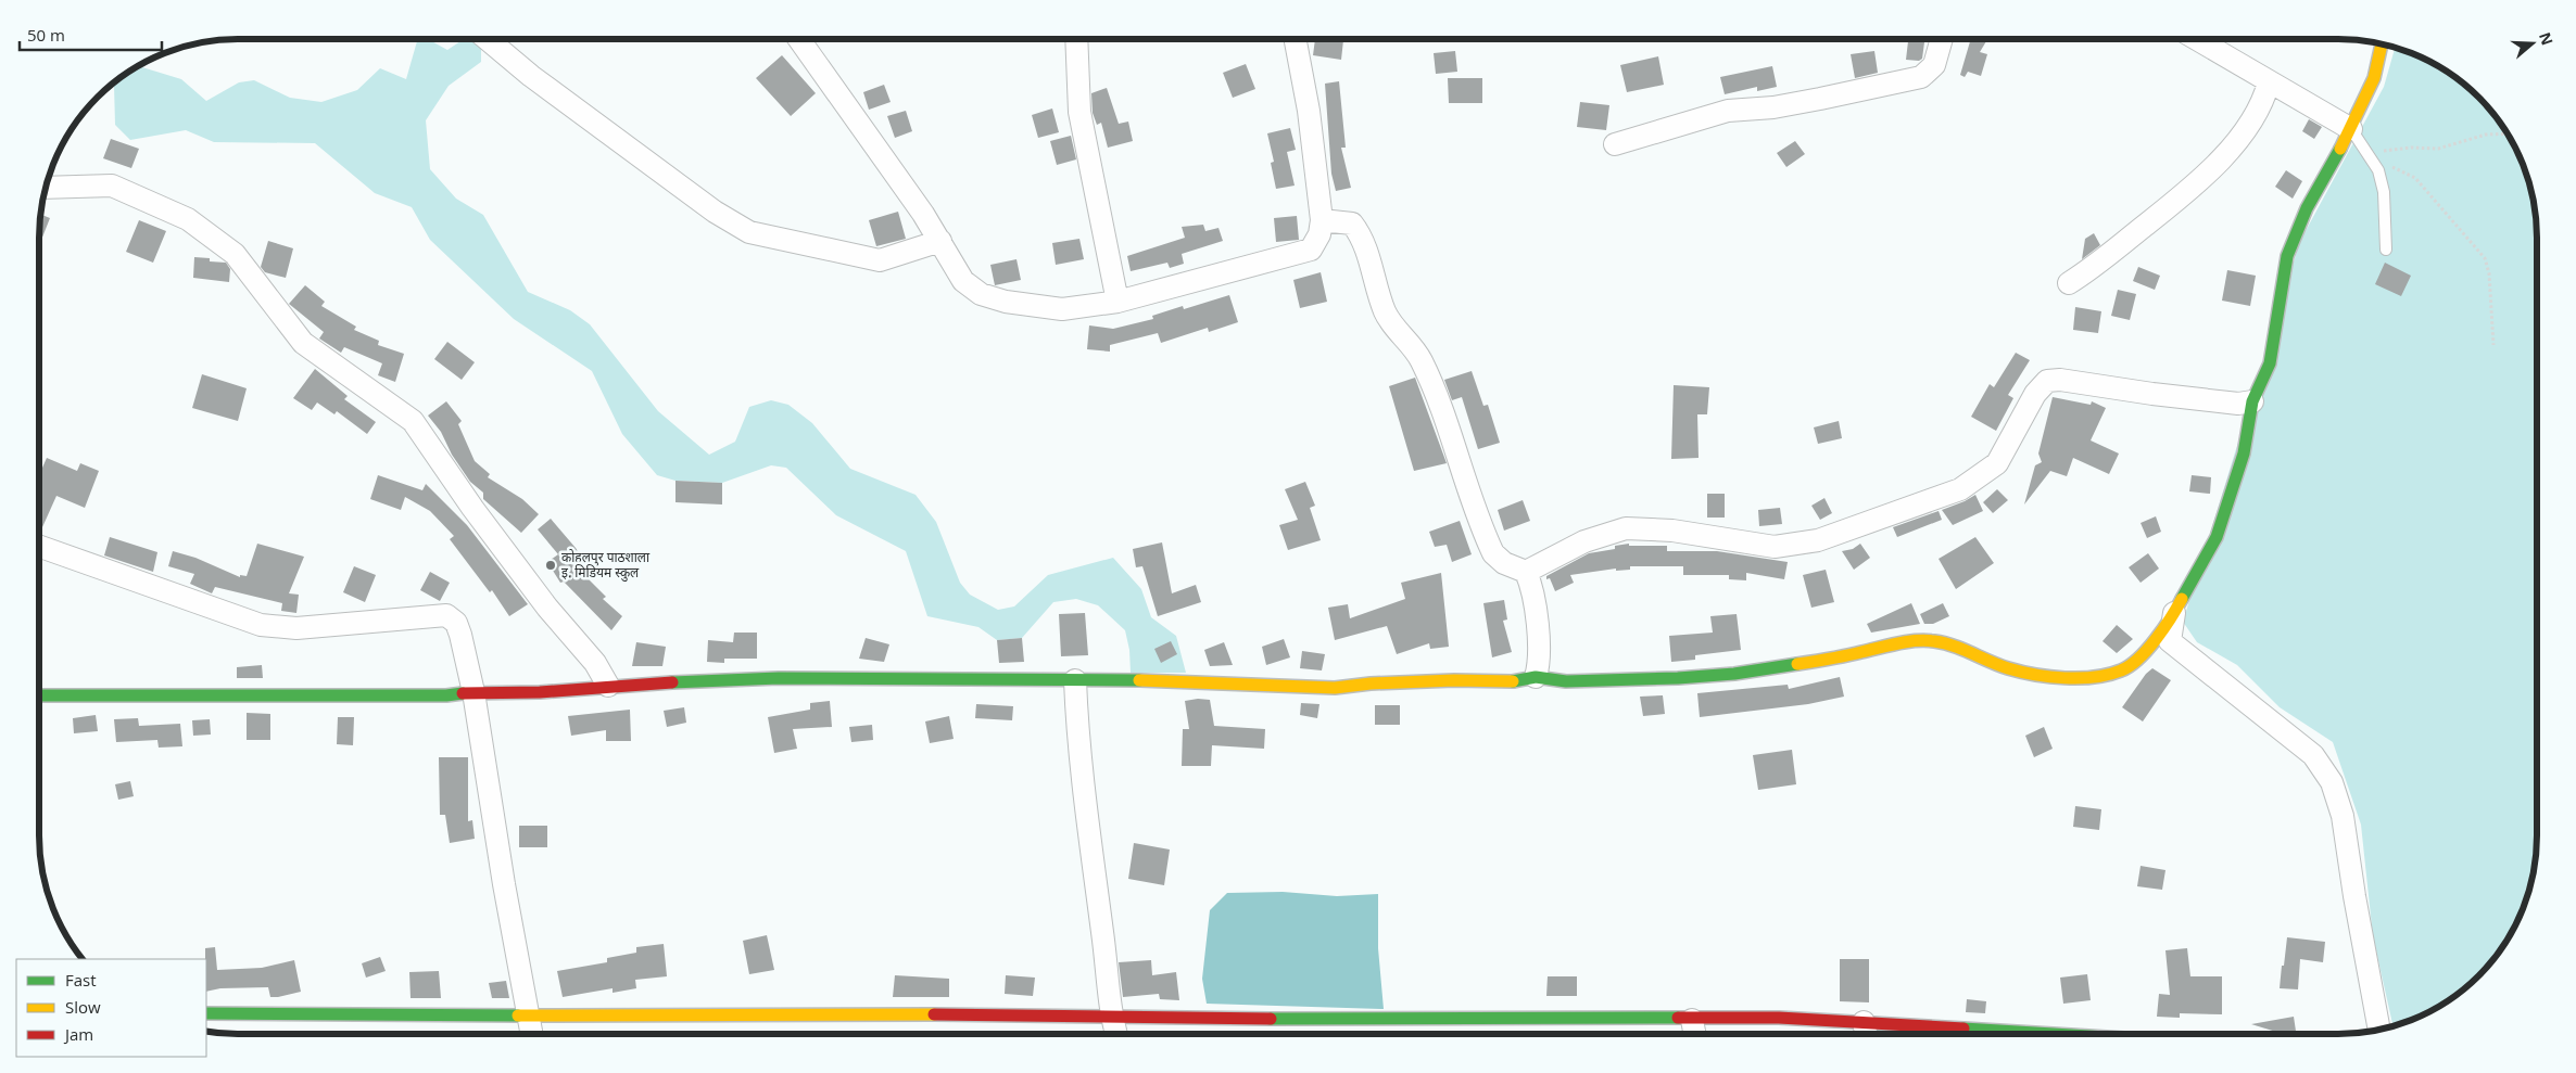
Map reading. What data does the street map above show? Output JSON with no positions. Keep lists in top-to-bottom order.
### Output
{
  "places": ["कोहलपुर पाठशाला इ. मिडियम स्कुल"],
  "legend": ["Fast", "Slow", "Jam"],
  "scale_bar": "50 m",
  "north": "right"
}
